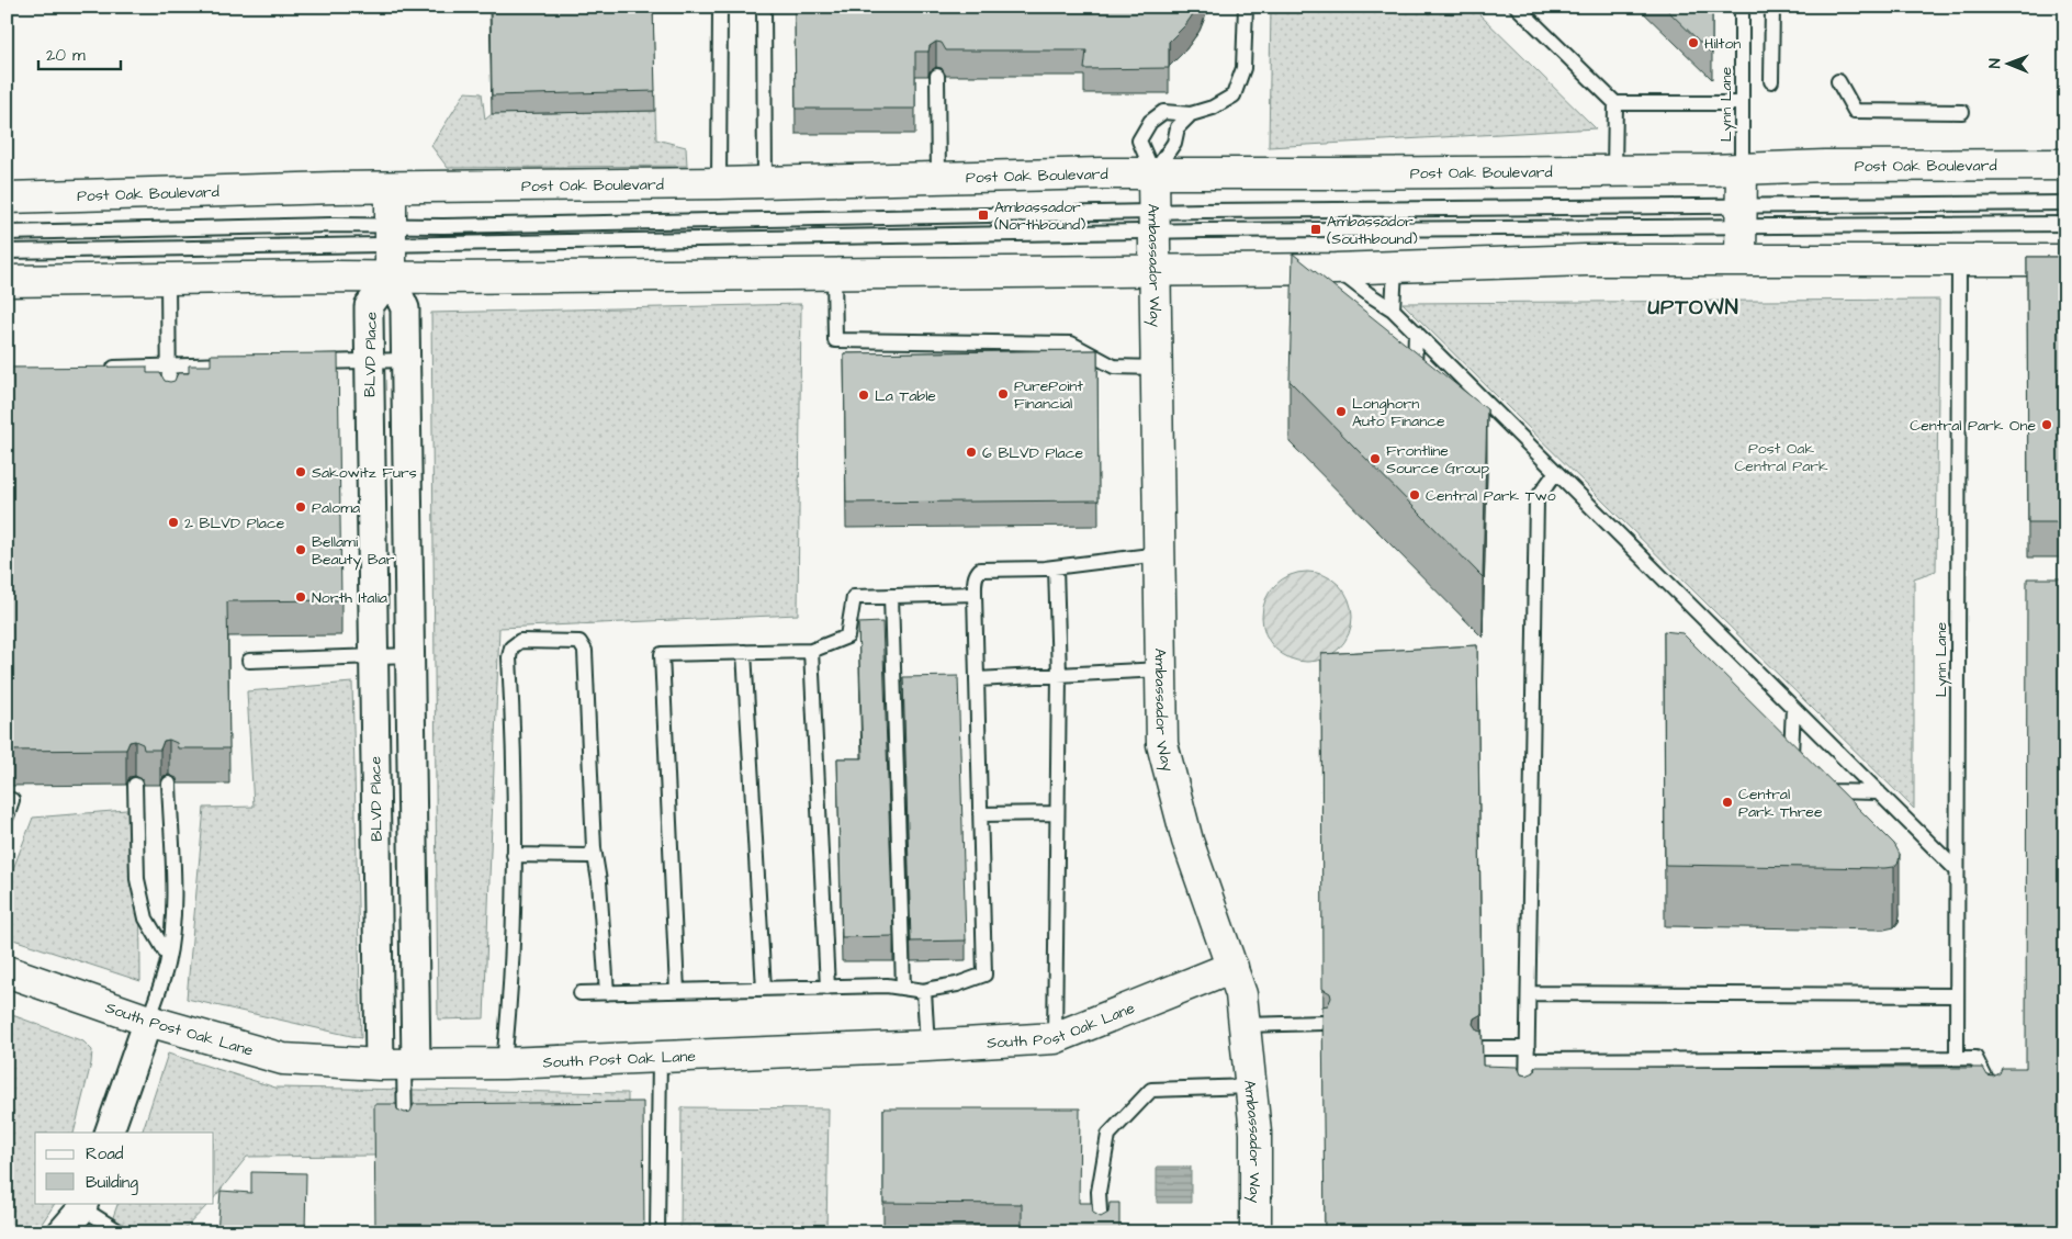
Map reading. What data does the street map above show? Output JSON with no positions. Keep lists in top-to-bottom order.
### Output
{
  "streets": {
    "main road": ["Post Oak Boulevard", "Ambassador Way", "South Post Oak Lane"],
    "street": ["BLVD Place"],
    "lane": ["Lynn Lane"]
  },
  "crossings": [
    ["Lynn Lane", "Post Oak Boulevard"],
    ["Post Oak Boulevard", "Ambassador Way"],
    ["Ambassador Way", "South Post Oak Lane"],
    ["BLVD Place", "South Post Oak Lane"]
  ],
  "districts": ["UPTOWN"],
  "parks": ["Post Oak Central Park"],
  "places": {
    "other": [
      "Hilton",
      "PurePoint Financial",
      "La Table",
      "Longhorn Auto Finance",
      "Central Park One",
      "6 BLVD Place",
      "Frontline Source Group",
      "Sakowitz Furs",
      "Central Park Two",
      "Paloma",
      "2 BLVD Place",
      "Bellami Beauty Bar",
      "North Italia",
      "Central Park Three"
    ],
    "transit": ["Ambassador (Northbound)", "Ambassador (Southbound)"]
  },
  "legend": ["Road", "Building"],
  "scale_bar": "20 m",
  "north": "left"
}
